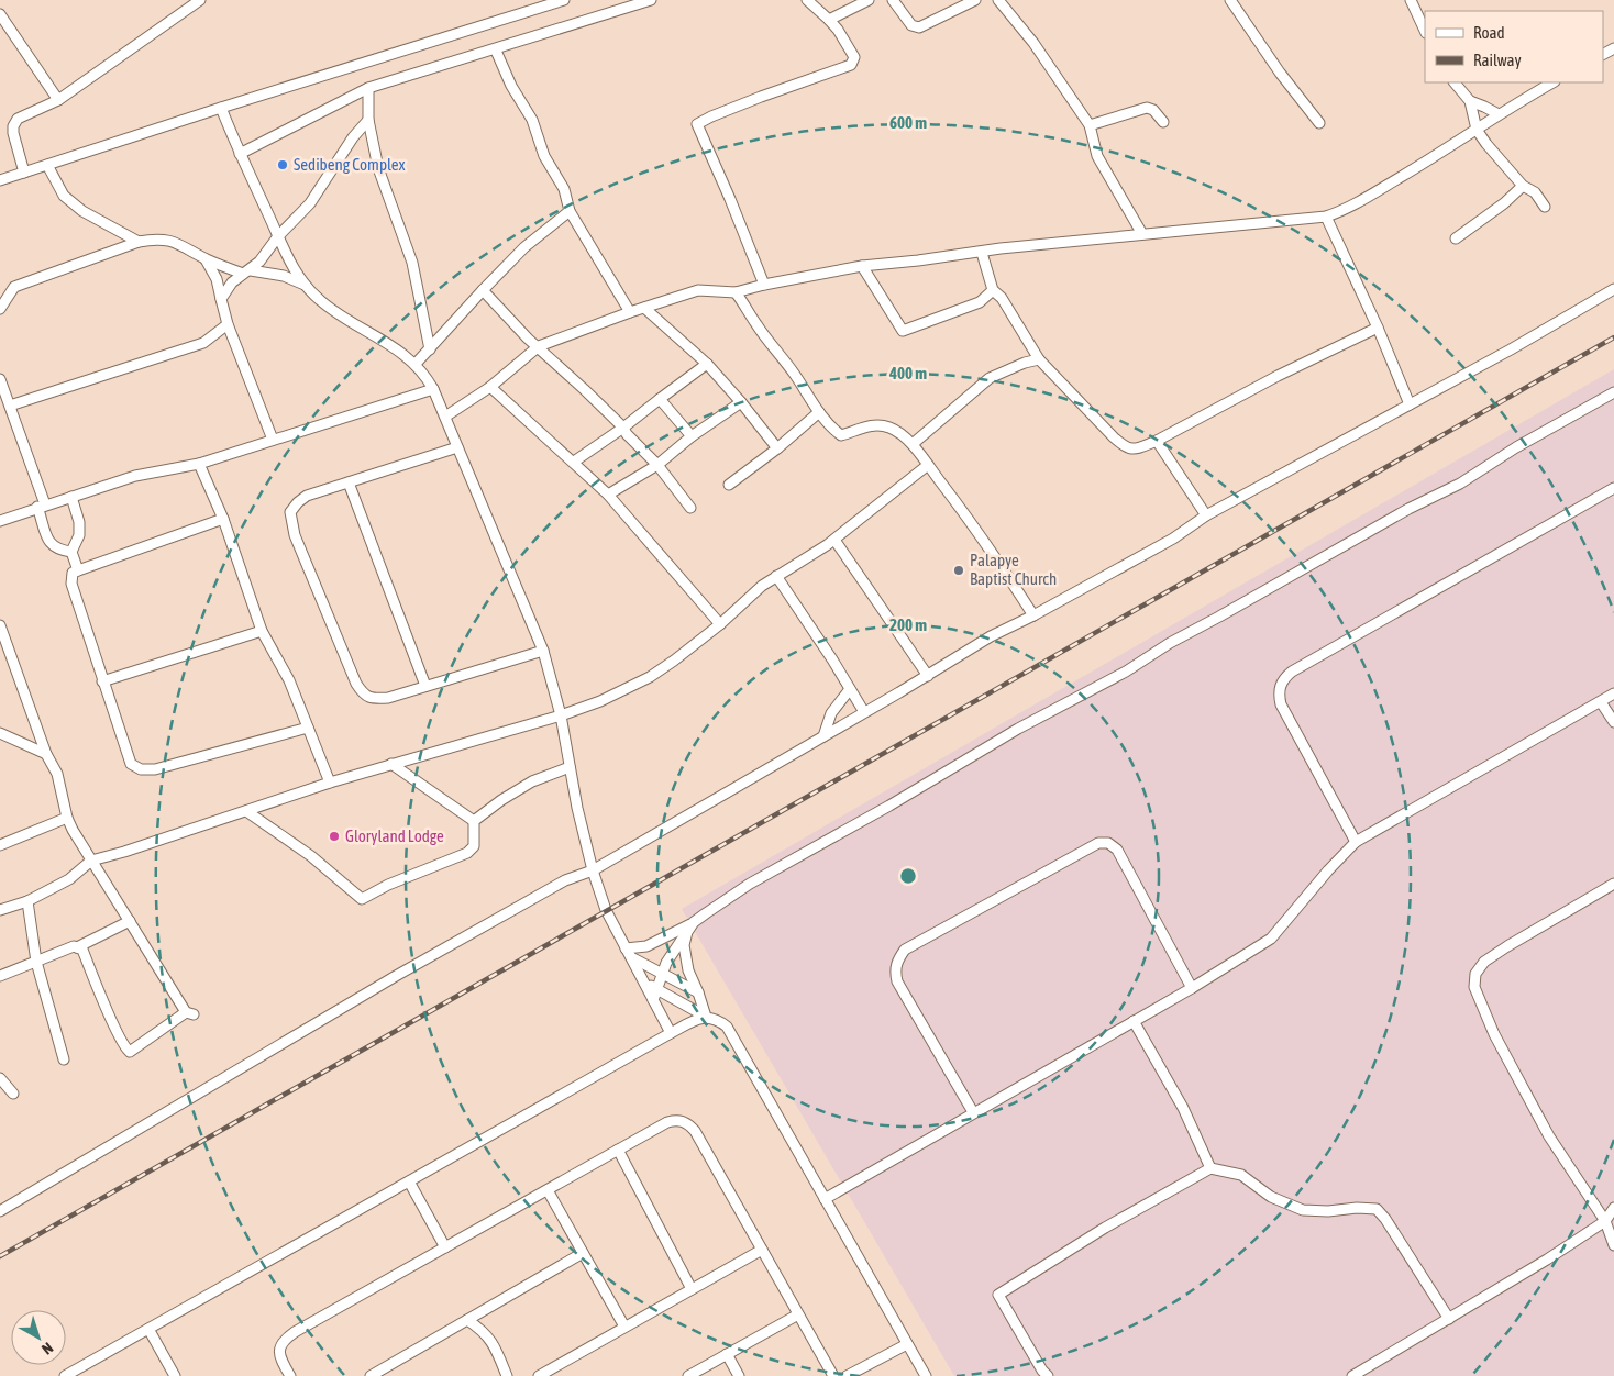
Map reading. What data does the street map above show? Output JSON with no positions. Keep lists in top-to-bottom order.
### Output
{
  "places": ["Sedibeng Complex", "Palapye Baptist Church", "Gloryland Lodge"],
  "legend": ["Road", "Railway"],
  "north": "bottom right",
  "rings": ["600 m", "400 m", "200 m"]
}
